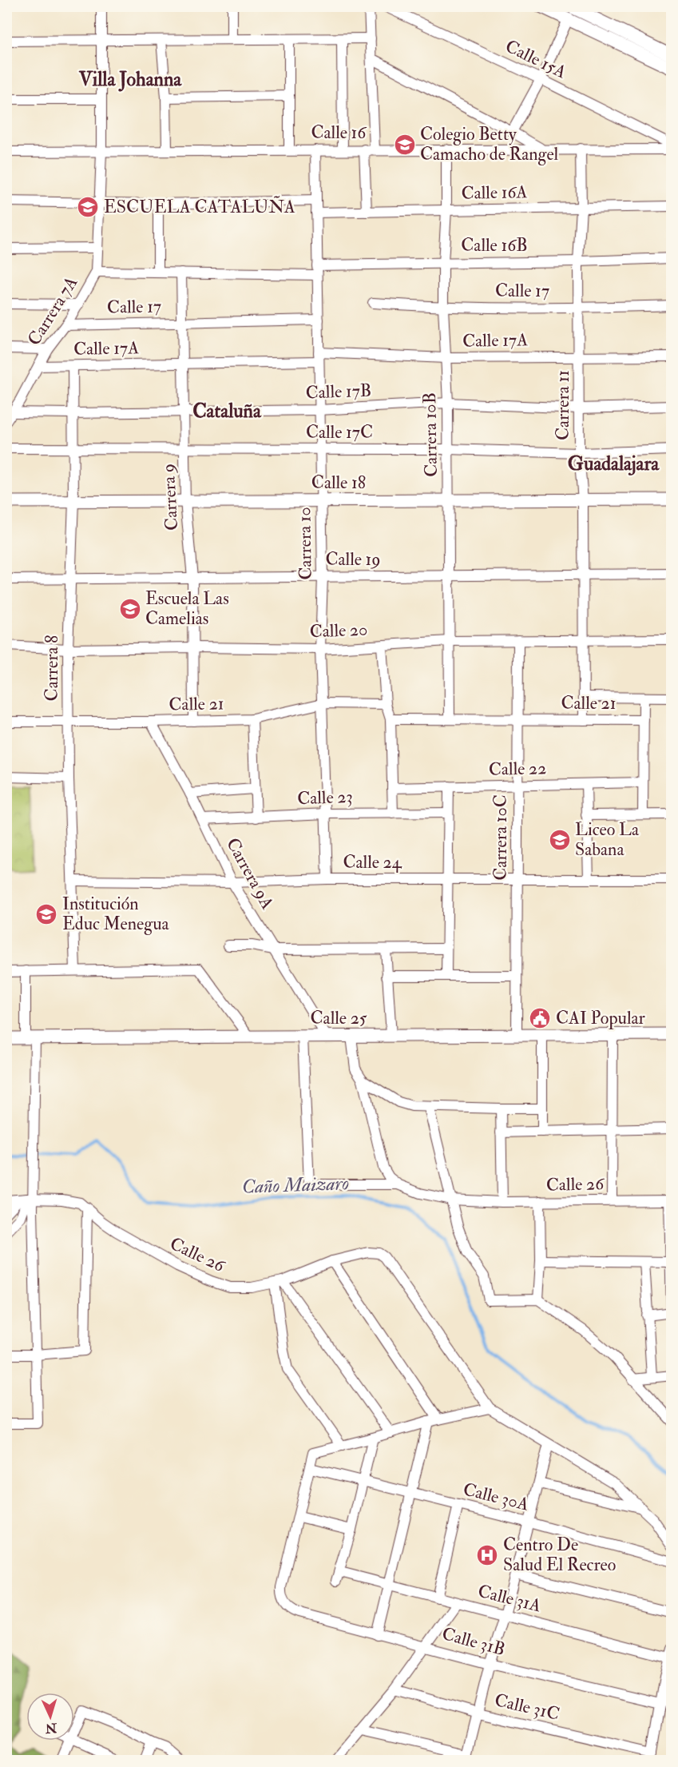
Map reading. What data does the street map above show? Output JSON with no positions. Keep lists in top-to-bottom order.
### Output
{
  "streets": {
    "street": [
      "Calle 15A",
      "Calle 16",
      "Calle 16A",
      "Calle 16B",
      "Calle 17",
      "Carrera 7A",
      "Calle 17A",
      "Calle 17B",
      "Carrera 11",
      "Calle 17C",
      "Carrera 10B",
      "Calle 18",
      "Carrera 9",
      "Carrera 10",
      "Calle 19",
      "Calle 20",
      "Carrera 8",
      "Calle 21",
      "Calle 22",
      "Calle 23",
      "Carrera 10C",
      "Calle 24",
      "Carrera 9A",
      "Calle 25",
      "Calle 26",
      "Calle 30A",
      "Calle 31A",
      "Calle 31B",
      "Calle 31C"
    ]
  },
  "crossings": [
    ["Calle 16", "Carrera 7A"],
    ["Calle 16", "Carrera 11"],
    ["Calle 16", "Carrera 10B"],
    ["Calle 16", "Carrera 10"],
    ["Calle 16A", "Carrera 11"],
    ["Calle 16A", "Carrera 10B"],
    ["Calle 16A", "Carrera 10"],
    ["Calle 16B", "Carrera 7A"],
    ["Calle 16B", "Carrera 11"],
    ["Calle 16B", "Carrera 10B"],
    ["Calle 16B", "Carrera 9"],
    ["Calle 16B", "Carrera 10"],
    ["Calle 17", "Carrera 7A"],
    ["Calle 17", "Carrera 11"],
    ["Calle 17", "Carrera 10B"],
    ["Calle 17", "Carrera 9"],
    ["Calle 17", "Carrera 10"],
    ["Carrera 7A", "Calle 17A"],
    ["Carrera 7A", "Calle 17B"],
    ["Calle 17A", "Carrera 11"],
    ["Calle 17A", "Carrera 10B"],
    ["Calle 17A", "Carrera 9"],
    ["Calle 17A", "Carrera 10"],
    ["Calle 17A", "Carrera 8"],
    ["Calle 17B", "Carrera 11"],
    ["Calle 17B", "Carrera 10B"],
    ["Calle 17B", "Carrera 9"],
    ["Calle 17B", "Carrera 10"],
    ["Calle 17B", "Carrera 8"],
    ["Carrera 11", "Calle 17C"],
    ["Carrera 11", "Calle 18"],
    ["Carrera 11", "Calle 19"],
    ["Carrera 11", "Calle 20"],
    ["Carrera 11", "Calle 21"],
    ["Calle 17C", "Carrera 10B"],
    ["Calle 17C", "Carrera 9"],
    ["Calle 17C", "Carrera 10"],
    ["Calle 17C", "Carrera 8"],
    ["Carrera 10B", "Calle 18"],
    ["Carrera 10B", "Calle 19"],
    ["Carrera 10B", "Calle 20"],
    ["Carrera 10B", "Calle 21"],
    ["Calle 18", "Carrera 9"],
    ["Calle 18", "Carrera 10"],
    ["Calle 18", "Carrera 8"],
    ["Carrera 9", "Calle 19"],
    ["Carrera 9", "Calle 20"],
    ["Carrera 9", "Calle 21"],
    ["Carrera 10", "Calle 19"],
    ["Carrera 10", "Calle 20"],
    ["Carrera 10", "Calle 21"],
    ["Carrera 10", "Calle 23"],
    ["Carrera 10", "Calle 24"],
    ["Calle 19", "Carrera 8"],
    ["Calle 20", "Carrera 8"],
    ["Calle 20", "Carrera 10C"],
    ["Carrera 8", "Calle 21"],
    ["Carrera 8", "Calle 24"],
    ["Calle 21", "Carrera 10C"],
    ["Calle 21", "Carrera 9A"],
    ["Calle 22", "Carrera 10C"],
    ["Calle 23", "Carrera 9A"],
    ["Carrera 10C", "Calle 24"],
    ["Carrera 10C", "Calle 25"],
    ["Calle 24", "Carrera 9A"],
    ["Carrera 9A", "Calle 25"],
    ["Calle 25", "Calle 26"]
  ],
  "districts": ["Villa Johanna", "Cataluña", "Guadalajara"],
  "water": ["Caño Maizaro"],
  "places": {
    "school or university": [
      "Colegio Betty Camacho de Rangel",
      "ESCUELA CATALUÑA",
      "Escuela Las Camelias",
      "Liceo La Sabana",
      "Institución Educ Menegua"
    ],
    "public building": ["CAI Popular"],
    "hospital": ["Centro De Salud El Recreo"]
  },
  "north": "bottom"
}
